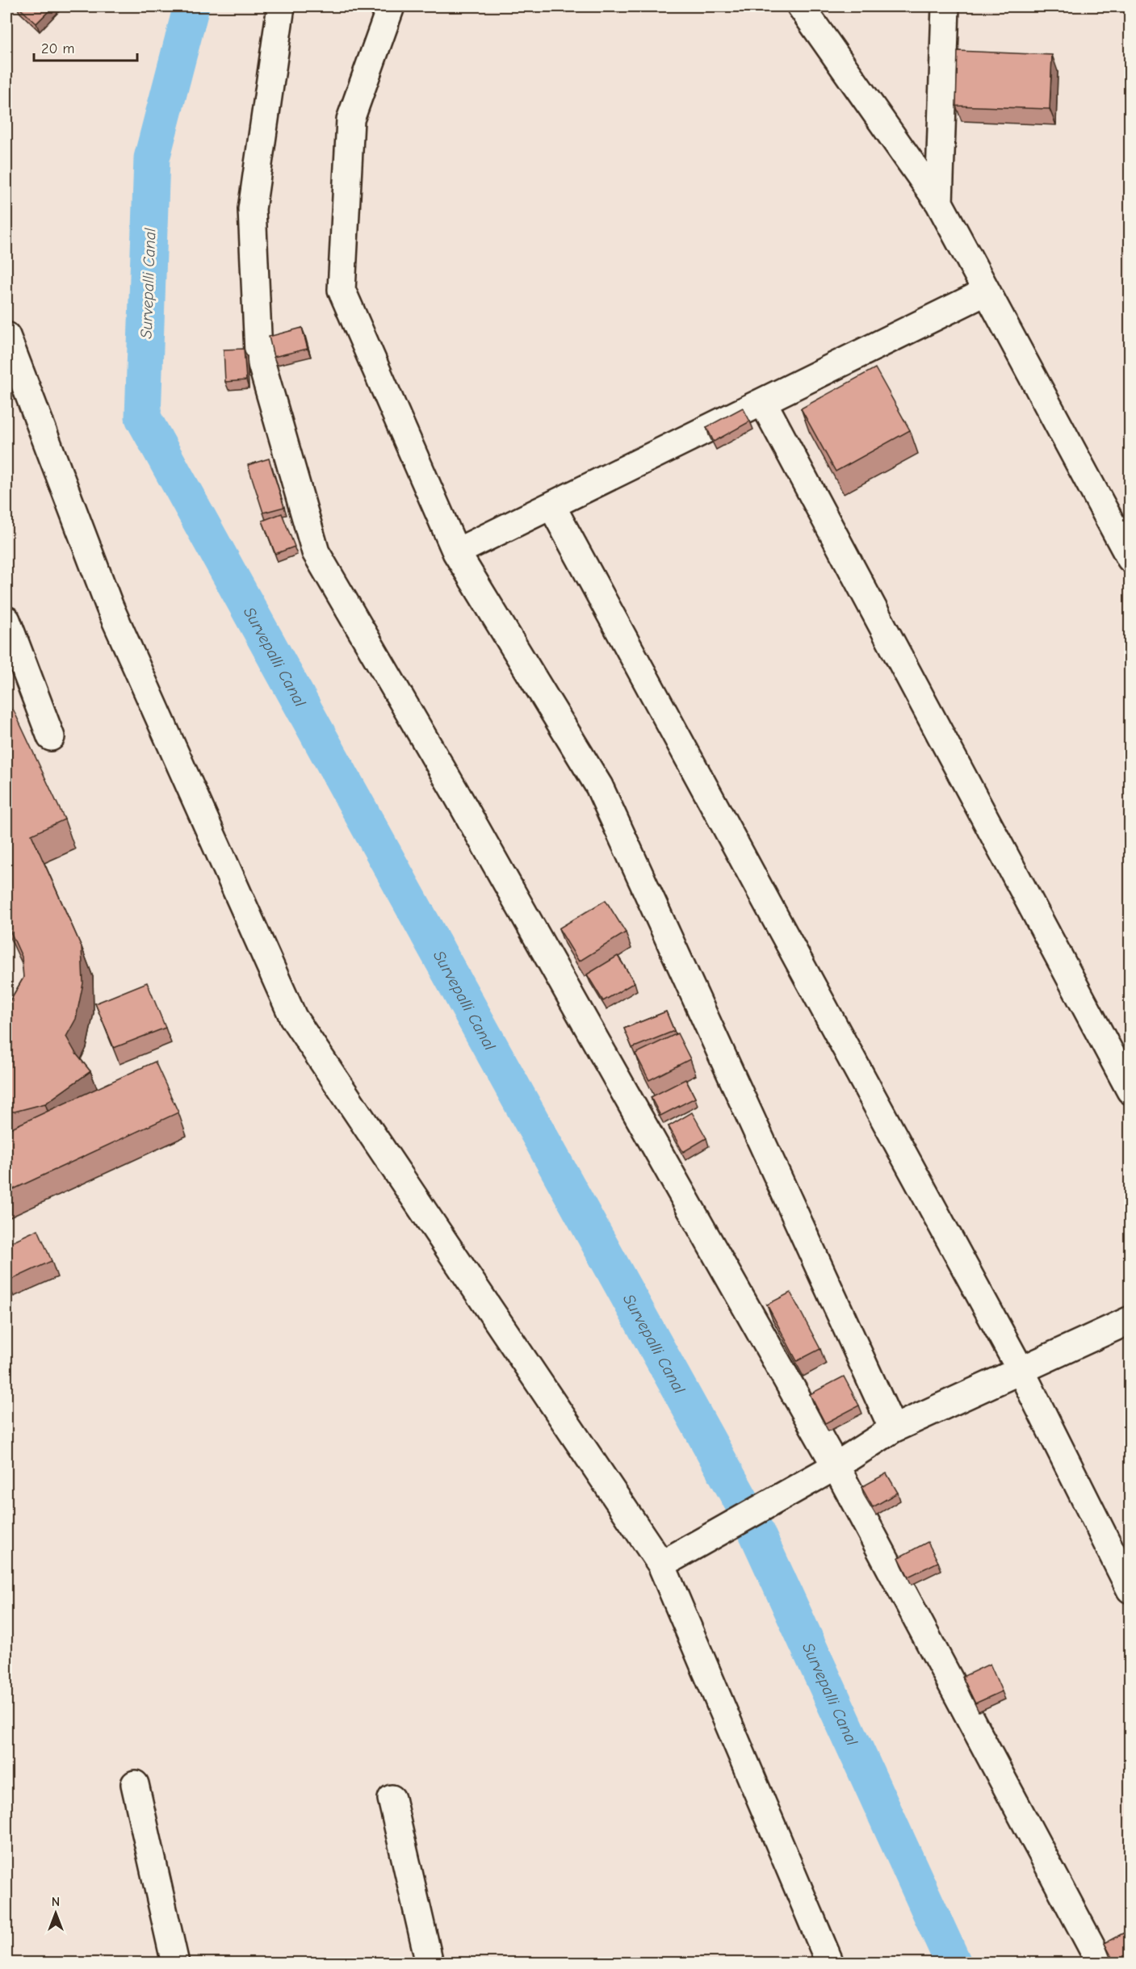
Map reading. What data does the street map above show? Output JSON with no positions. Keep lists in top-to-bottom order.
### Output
{
  "water": ["Survepalli Canal"],
  "scale_bar": "20 m",
  "north": "top"
}
